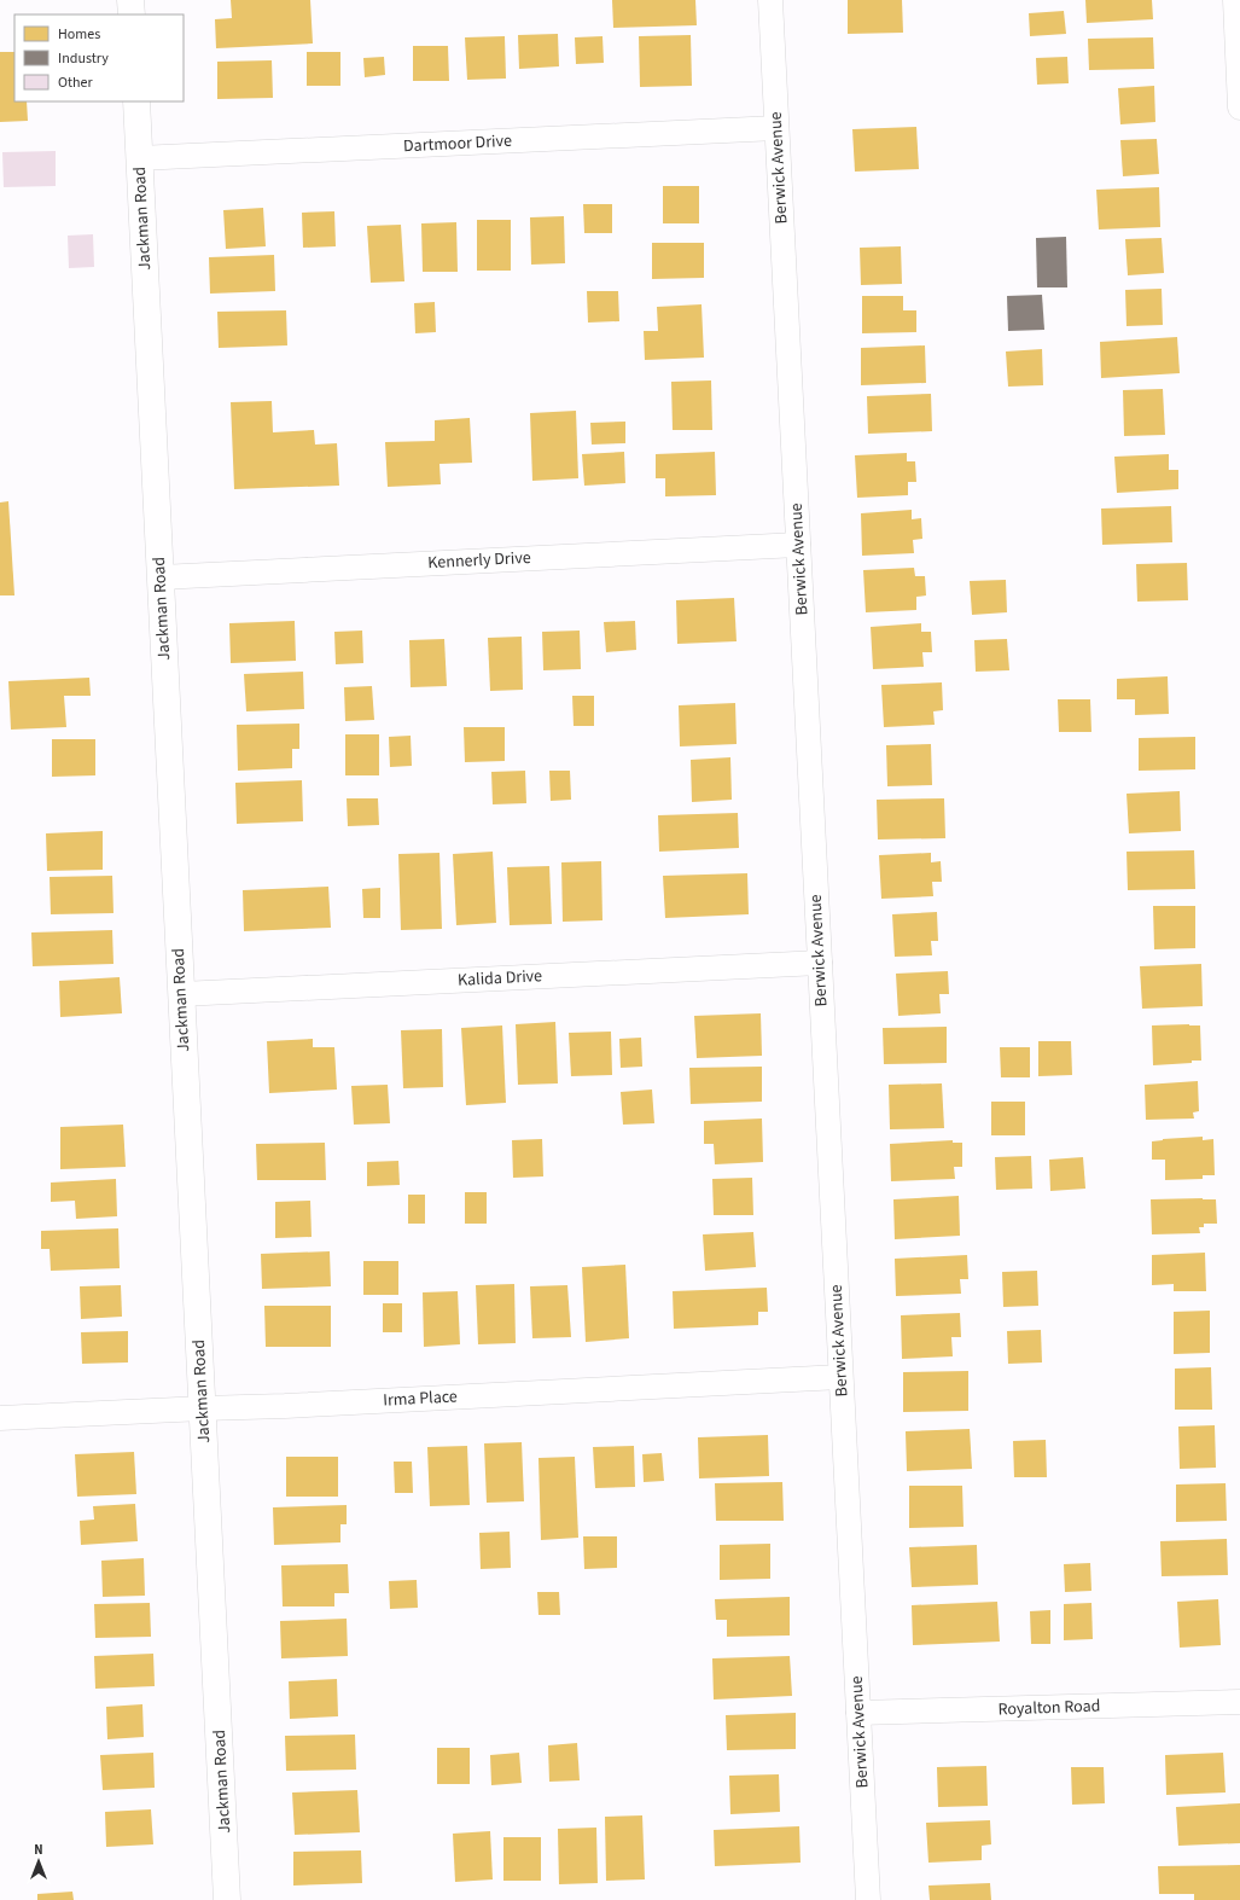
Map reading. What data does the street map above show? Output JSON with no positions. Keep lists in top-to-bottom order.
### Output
{
  "streets": {
    "street": [
      "Dartmoor Drive",
      "Berwick Avenue",
      "Jackman Road",
      "Kennerly Drive",
      "Kalida Drive",
      "Irma Place",
      "Royalton Road"
    ]
  },
  "crossings": [
    ["Dartmoor Drive", "Berwick Avenue"],
    ["Dartmoor Drive", "Jackman Road"],
    ["Berwick Avenue", "Kennerly Drive"],
    ["Berwick Avenue", "Kalida Drive"],
    ["Berwick Avenue", "Irma Place"],
    ["Berwick Avenue", "Royalton Road"],
    ["Jackman Road", "Kennerly Drive"],
    ["Jackman Road", "Kalida Drive"],
    ["Jackman Road", "Irma Place"]
  ],
  "legend": ["Homes", "Industry", "Other"],
  "north": "top"
}
